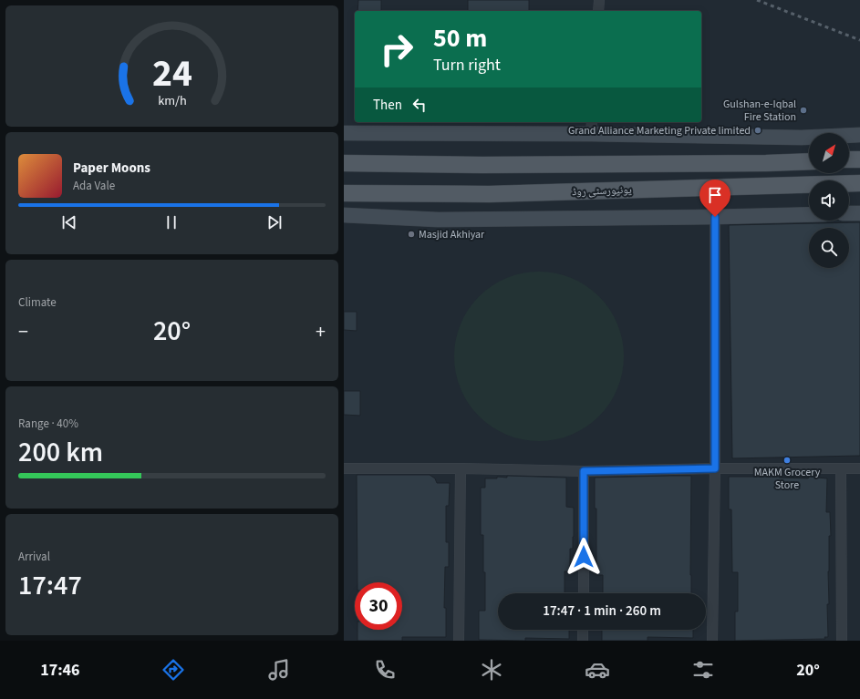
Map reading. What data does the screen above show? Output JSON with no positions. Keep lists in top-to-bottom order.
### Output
{
  "streets": {
    "main road": ["یونیورسٹی روڈ"]
  },
  "places": [
    "Gulshan-e-Iqbal Fire Station",
    "Grand Alliance Marketing Private limited",
    "Masjid Akhiyar",
    "MAKM Grocery Store"
  ],
  "north": "top right",
  "page": {
    "turn": ["50 m", "Turn right"],
    "then": "Then",
    "song": ["Paper Moons", "Ada Vale"],
    "tile": [
      "Climate",
      ["Range · 40%", "200 km"],
      ["Arrival", "17:47"]
    ],
    "heat": ["−", "20°", "+"],
    "limit": "30",
    "trip": "17:47 · 1 min · 260 m",
    "tabs": ["17:46", "20°"],
    "gauge": ["24", "km/h"]
  }
}
